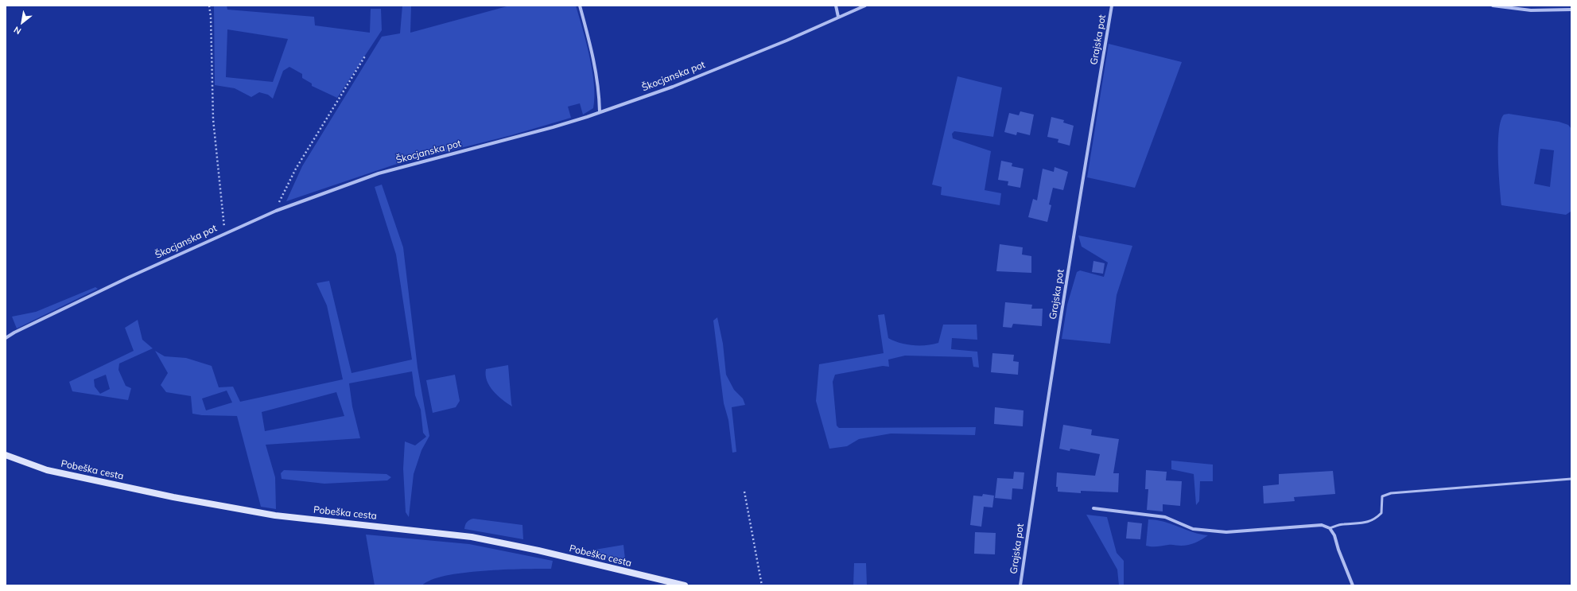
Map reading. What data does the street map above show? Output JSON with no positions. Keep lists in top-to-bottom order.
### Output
{
  "streets": {
    "street": ["Grajska pot", "Škocjanska pot", "Pobeška cesta"]
  },
  "north": "bottom left"
}
